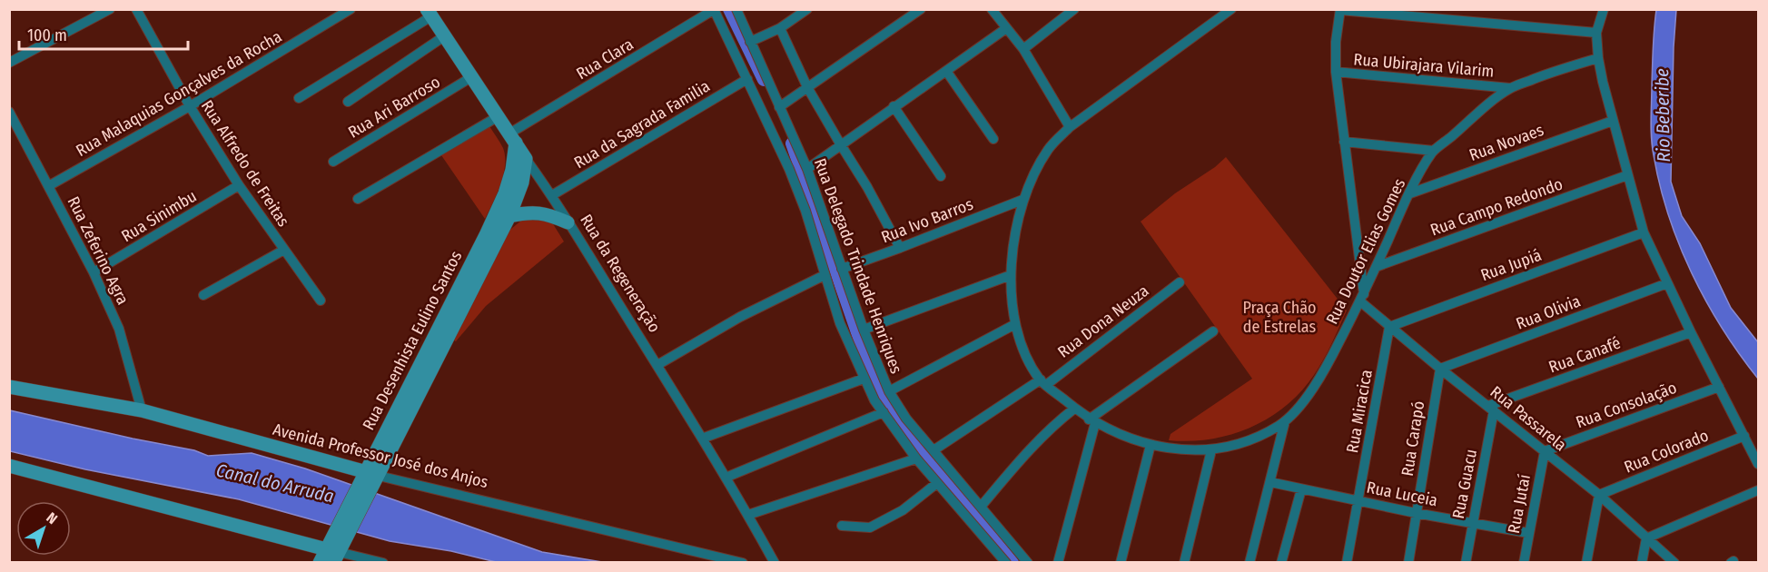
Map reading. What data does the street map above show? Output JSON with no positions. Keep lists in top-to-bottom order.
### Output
{
  "streets": {
    "main road": ["Rua da Regeneração", "Rua Desenhista Eulino Santos", "Avenida Professor José dos Anjos"],
    "street": [
      "Rua Clara",
      "Rua Ubirajara Vilarim",
      "Rua Malaquias Gonçalves da Rocha",
      "Rua Ari Barroso",
      "Rua da Sagrada Familia",
      "Rua Novaes",
      "Rua Alfredo de Freitas",
      "Rua Campo Redondo",
      "Rua Sinimbu",
      "Rua Ivo Barros",
      "Rua Zeferino Agra",
      "Rua Doutor Elias Gomes",
      "Rua Jupiá",
      "Rua Delegado Trindade Henriques",
      "Rua Olivia",
      "Rua Dona Neuza",
      "Rua Canafé",
      "Rua Consolação",
      "Rua Miracica",
      "Rua Passarela",
      "Rua Carapó",
      "Rua Colorado",
      "Rua Guacu",
      "Rua Luceia",
      "Rua Jutaí"
    ]
  },
  "crossings": [
    ["Rua Clara", "Rua Delegado Trindade Henriques"],
    ["Rua Clara", "Rua da Regeneração"],
    ["Rua Clara", "Rua Desenhista Eulino Santos"],
    ["Rua Ubirajara Vilarim", "Rua Doutor Elias Gomes"],
    ["Rua Malaquias Gonçalves da Rocha", "Rua Alfredo de Freitas"],
    ["Rua Malaquias Gonçalves da Rocha", "Rua Zeferino Agra"],
    ["Rua Ari Barroso", "Rua da Regeneração"],
    ["Rua da Sagrada Familia", "Rua Delegado Trindade Henriques"],
    ["Rua da Sagrada Familia", "Rua da Regeneração"],
    ["Rua Novaes", "Rua Doutor Elias Gomes"],
    ["Rua Alfredo de Freitas", "Rua Sinimbu"],
    ["Rua Campo Redondo", "Rua Doutor Elias Gomes"],
    ["Rua Sinimbu", "Rua Zeferino Agra"],
    ["Rua Ivo Barros", "Rua Doutor Elias Gomes"],
    ["Rua Ivo Barros", "Rua Delegado Trindade Henriques"],
    ["Rua Zeferino Agra", "Avenida Professor José dos Anjos"],
    ["Rua Doutor Elias Gomes", "Rua Dona Neuza"],
    ["Rua Doutor Elias Gomes", "Rua Passarela"],
    ["Rua Jupiá", "Rua Miracica"],
    ["Rua Jupiá", "Rua Passarela"],
    ["Rua Delegado Trindade Henriques", "Rua Dona Neuza"],
    ["Rua da Regeneração", "Rua Desenhista Eulino Santos"],
    ["Rua Olivia", "Rua Passarela"],
    ["Rua Olivia", "Rua Carapó"],
    ["Rua Desenhista Eulino Santos", "Avenida Professor José dos Anjos"],
    ["Rua Canafé", "Rua Passarela"],
    ["Rua Canafé", "Rua Guacu"],
    ["Rua Consolação", "Rua Passarela"],
    ["Rua Consolação", "Rua Jutaí"],
    ["Rua Miracica", "Rua Passarela"],
    ["Rua Miracica", "Rua Luceia"],
    ["Rua Passarela", "Rua Carapó"],
    ["Rua Passarela", "Rua Colorado"],
    ["Rua Passarela", "Rua Guacu"],
    ["Rua Passarela", "Rua Jutaí"],
    ["Rua Carapó", "Rua Luceia"],
    ["Rua Guacu", "Rua Luceia"],
    ["Rua Luceia", "Rua Jutaí"]
  ],
  "water": ["Rio Beberibe", "Canal do Arruda"],
  "parks": ["Praça Chão de Estrelas"],
  "scale_bar": "100 m",
  "north": "top right"
}
